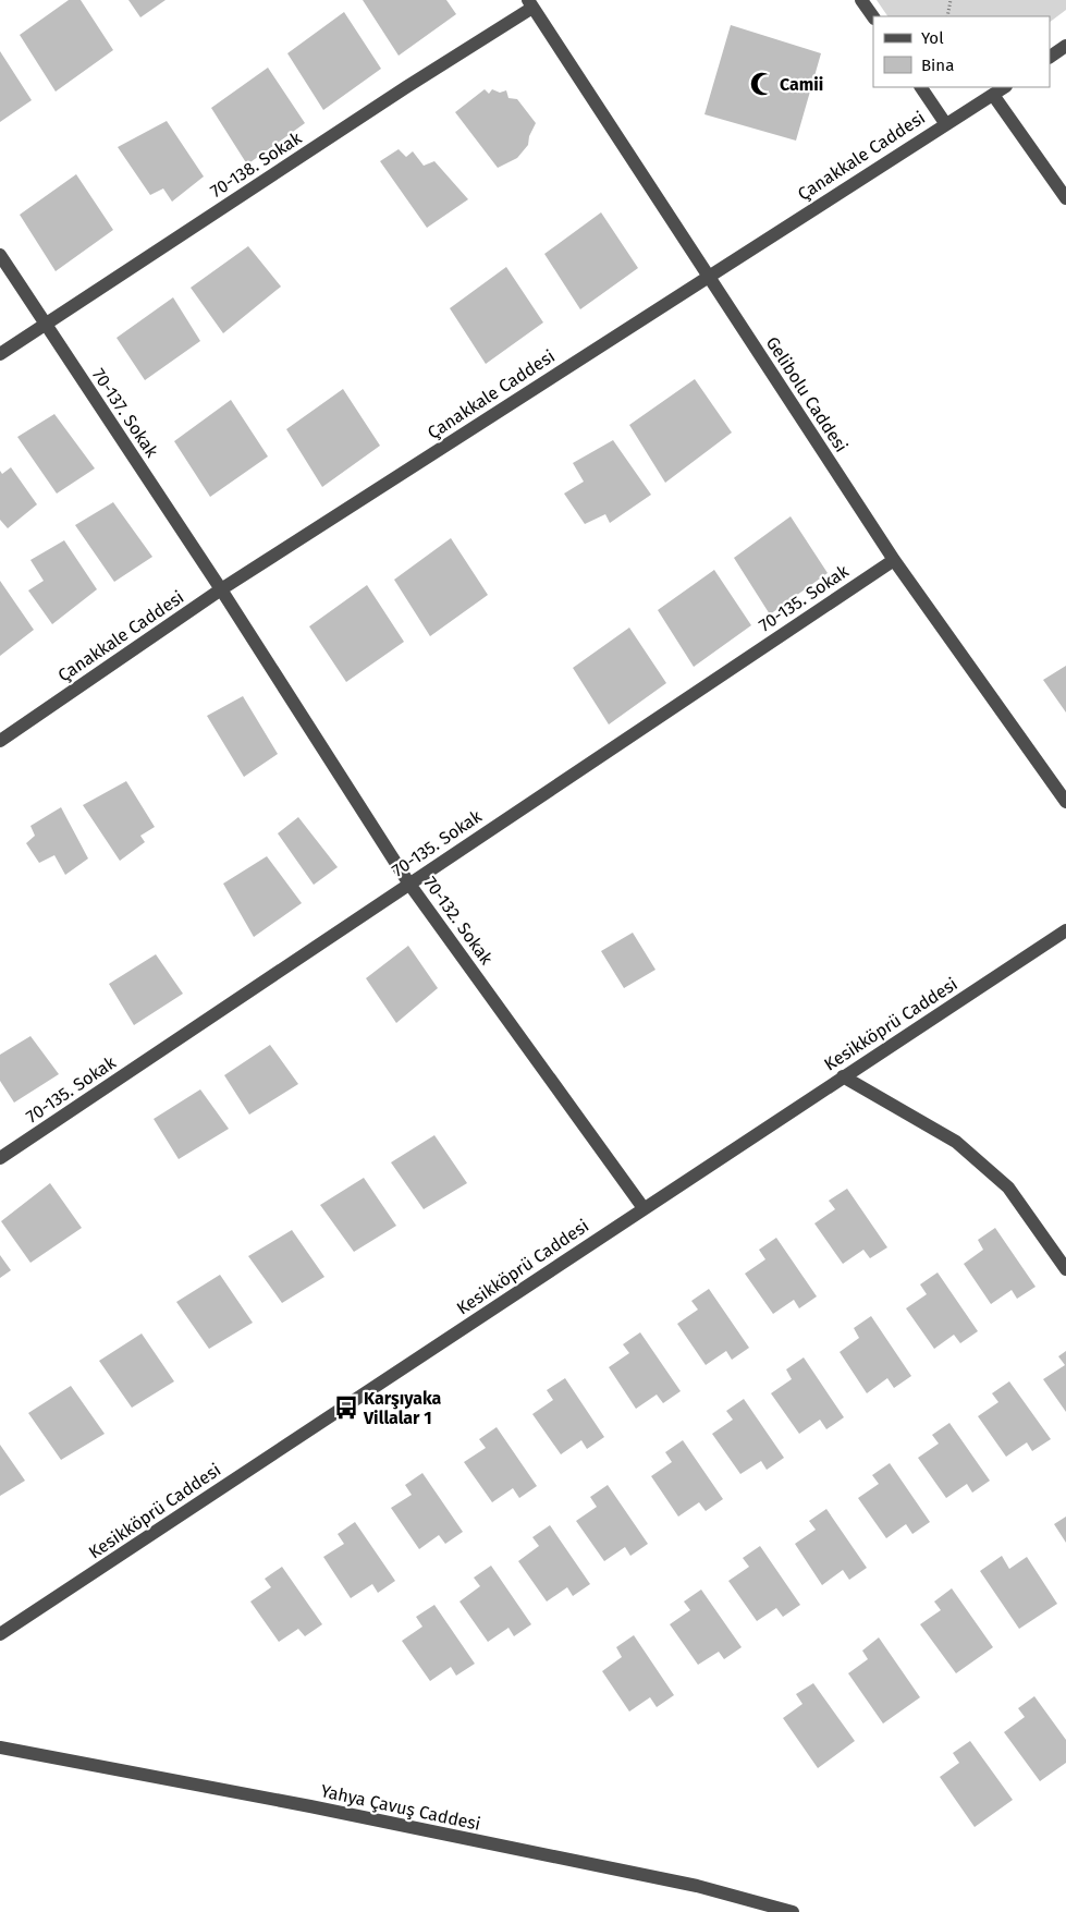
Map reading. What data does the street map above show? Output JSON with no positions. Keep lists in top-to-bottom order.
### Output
{
  "streets": {
    "street": [
      "Çanakkale Caddesi",
      "70-138. Sokak",
      "Gelibolu Caddesi",
      "70-137. Sokak",
      "70-135. Sokak",
      "70-132. Sokak",
      "Kesikköprü Caddesi",
      "Yahya Çavuş Caddesi"
    ]
  },
  "crossings": [
    ["Çanakkale Caddesi", "Gelibolu Caddesi"],
    ["Çanakkale Caddesi", "70-137. Sokak"],
    ["Çanakkale Caddesi", "70-132. Sokak"],
    ["70-138. Sokak", "Gelibolu Caddesi"],
    ["70-138. Sokak", "70-137. Sokak"],
    ["Gelibolu Caddesi", "70-135. Sokak"],
    ["70-137. Sokak", "70-132. Sokak"],
    ["70-135. Sokak", "70-132. Sokak"],
    ["70-132. Sokak", "Kesikköprü Caddesi"]
  ],
  "places": {
    "mosque": ["Camii"],
    "bus stop": ["Karşıyaka Villalar 1"]
  },
  "legend": ["Yol", "Bina"]
}
